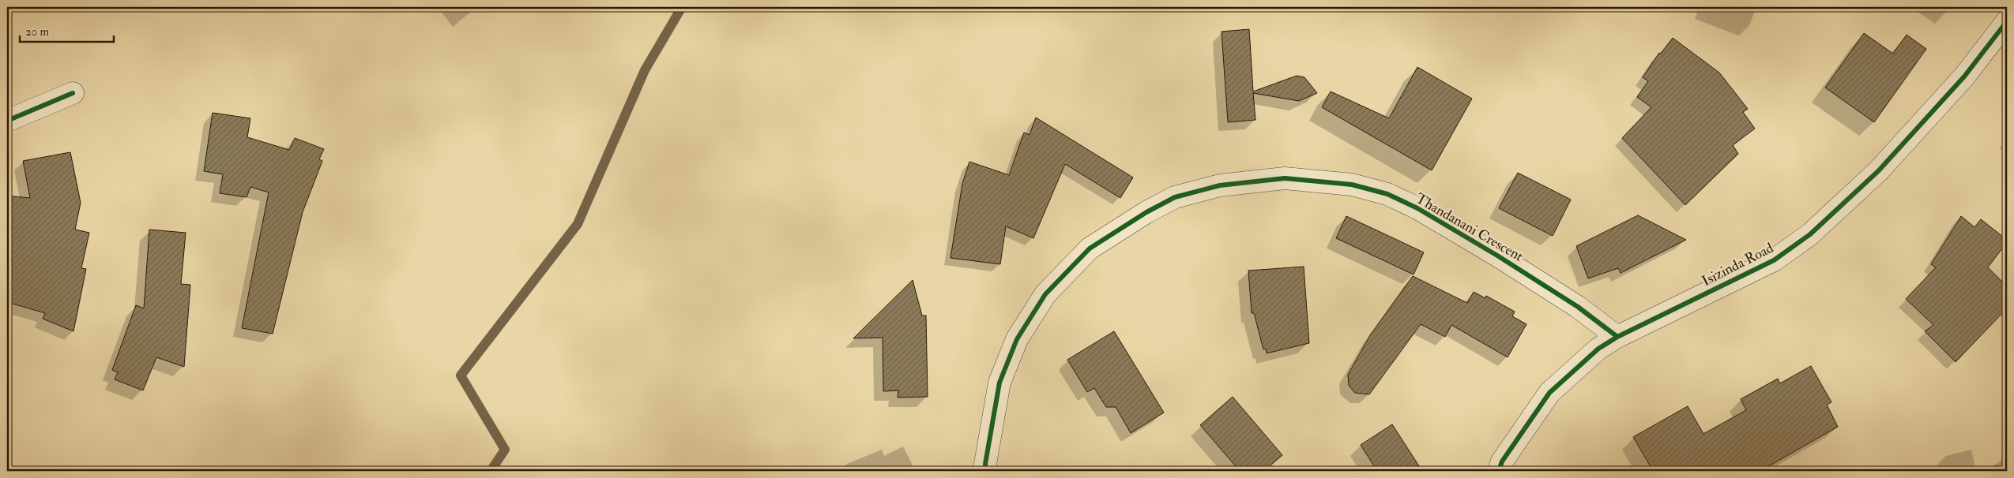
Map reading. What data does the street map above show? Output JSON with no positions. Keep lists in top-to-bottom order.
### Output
{
  "streets": {
    "street": ["Thandanani Crescent", "Isizinda Road"]
  },
  "crossings": [
    ["Thandanani Crescent", "Isizinda Road"]
  ],
  "scale_bar": "20 m"
}
